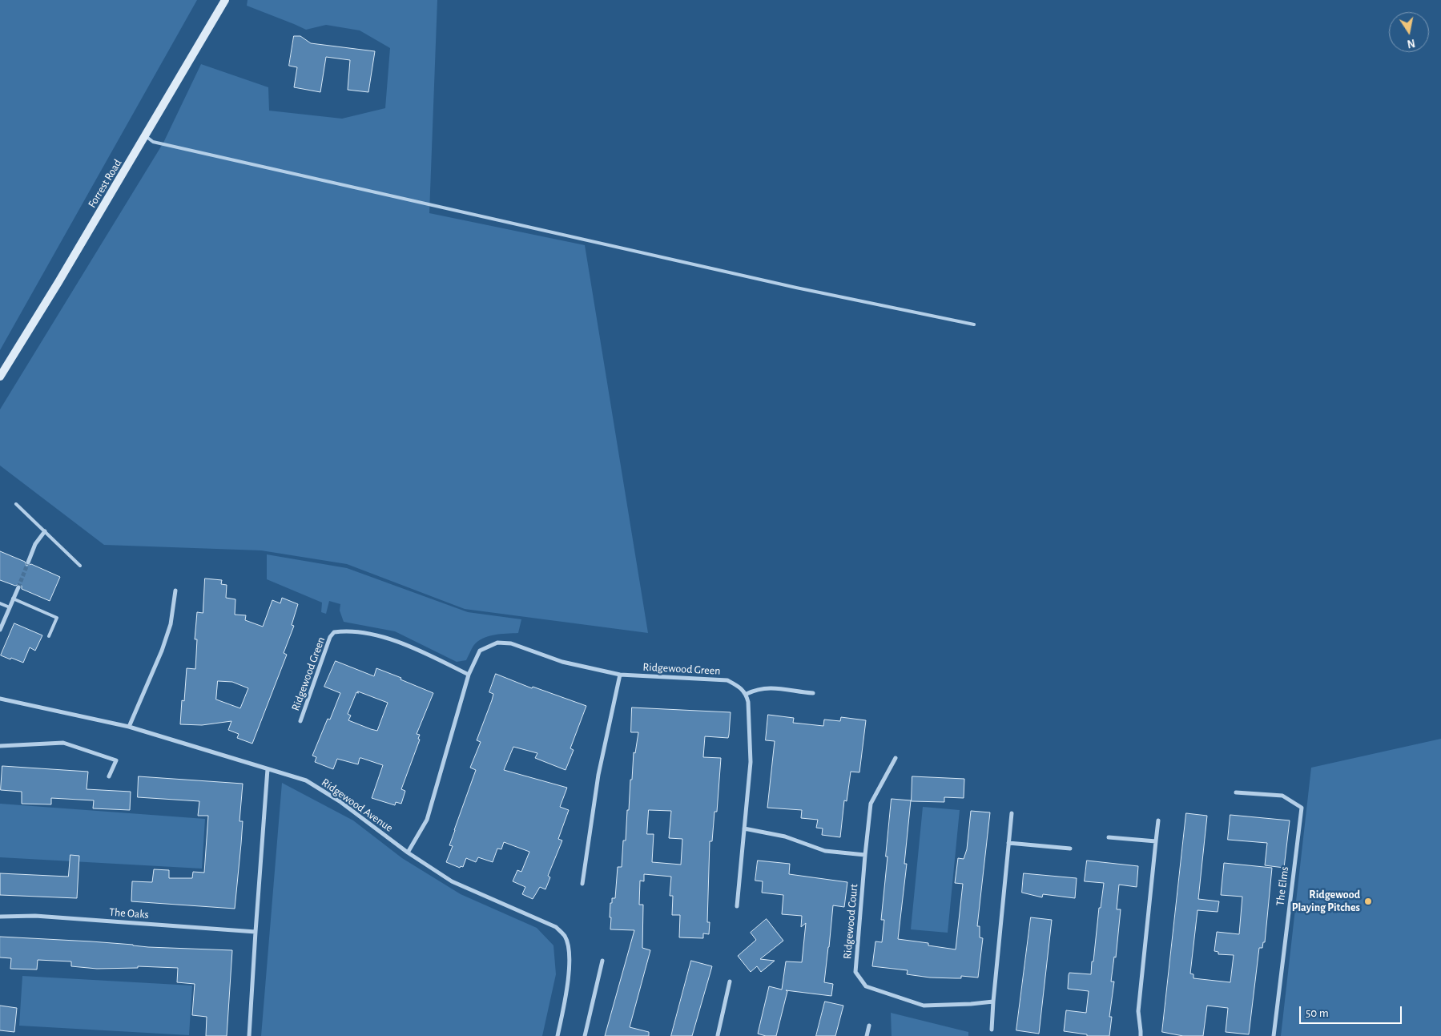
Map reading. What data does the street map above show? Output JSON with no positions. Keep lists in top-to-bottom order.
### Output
{
  "streets": {
    "street": [
      "Forrest Road",
      "Ridgewood Green",
      "Ridgewood Avenue",
      "The Elms",
      "The Oaks",
      "Ridgewood Court"
    ]
  },
  "crossings": [
    ["Ridgewood Green", "Ridgewood Avenue"]
  ],
  "places": ["Ridgewood Playing Pitches"],
  "scale_bar": "50 m",
  "north": "bottom"
}
